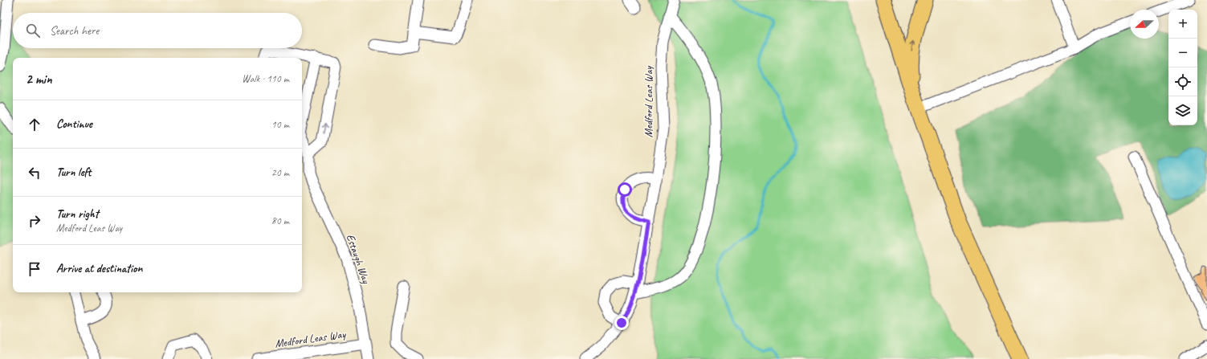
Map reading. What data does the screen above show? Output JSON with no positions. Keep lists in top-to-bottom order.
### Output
{
  "streets": {
    "street": ["Medford Leas Way", "Estaugh Way"]
  },
  "crossings": [
    ["Medford Leas Way", "Estaugh Way"]
  ],
  "north": "left",
  "page": {
    "map_buttons": ["+", "−"],
    "search": "Search here",
    "heading": ["2 min", "Walk · 110 m"],
    "list": [
      ["Continue", "10 m"],
      ["Turn left", "20 m"],
      ["Turn right", "Medford Leas Way", "80 m"],
      "Arrive at destination"
    ]
  }
}
